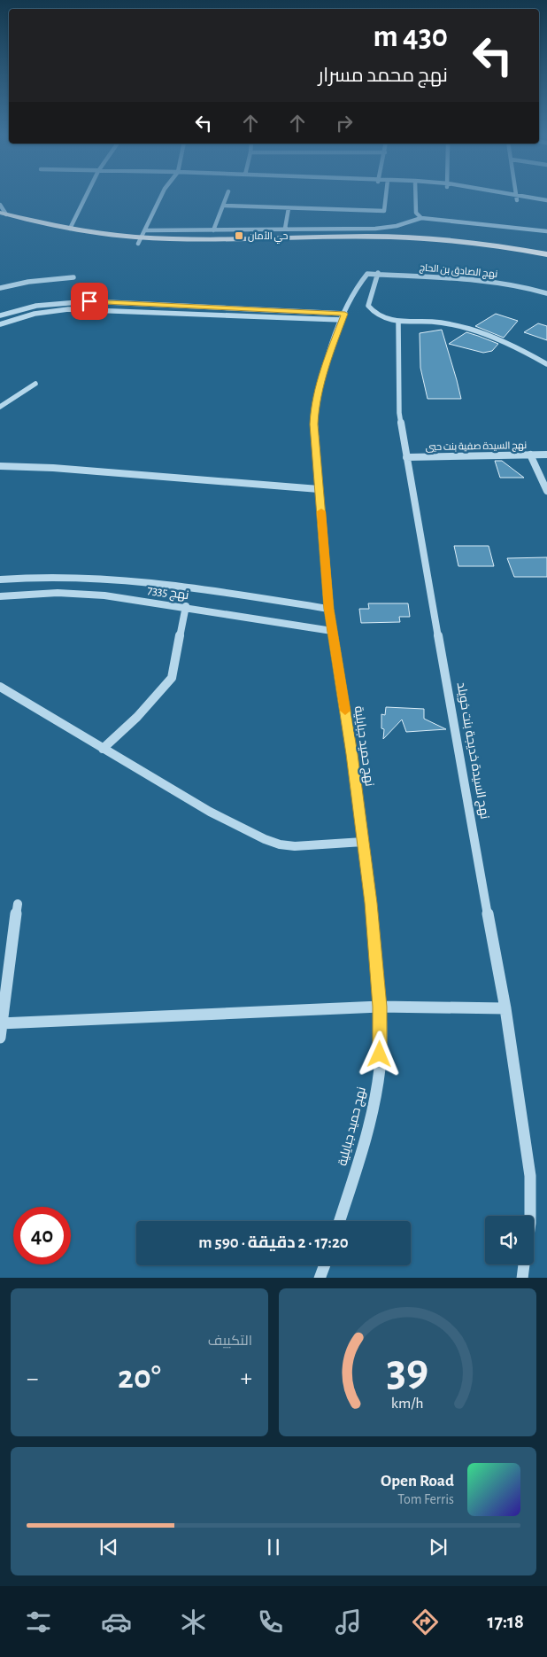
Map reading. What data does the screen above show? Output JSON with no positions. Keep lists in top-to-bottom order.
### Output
{
  "streets": {
    "street": [
      "نهج الصادق بن الحاج",
      "نهج السيدة صفية بنت حيي",
      "نهج 7335",
      "نهج حميد جبايلية",
      "نهج السيدة خديجة بنت خويلد"
    ]
  },
  "crossings": [
    ["نهج الصادق بن الحاج", "نهج حميد جبايلية"],
    ["نهج السيدة صفية بنت حيي", "نهج السيدة خديجة بنت خويلد"],
    ["نهج 7335", "نهج حميد جبايلية"]
  ],
  "places": {
    "transit": ["حي الأمان"]
  },
  "page": {
    "turn": ["430 m", "نهج محمد مسرار"],
    "limit": "40",
    "trip": "17:20 · 2 دقيقة · 590 m",
    "tile": "التكييف",
    "heat": ["−", "20°", "+"],
    "song": ["Open Road", "Tom Ferris"],
    "tabs": "17:18",
    "gauge": ["39", "km/h"]
  }
}
